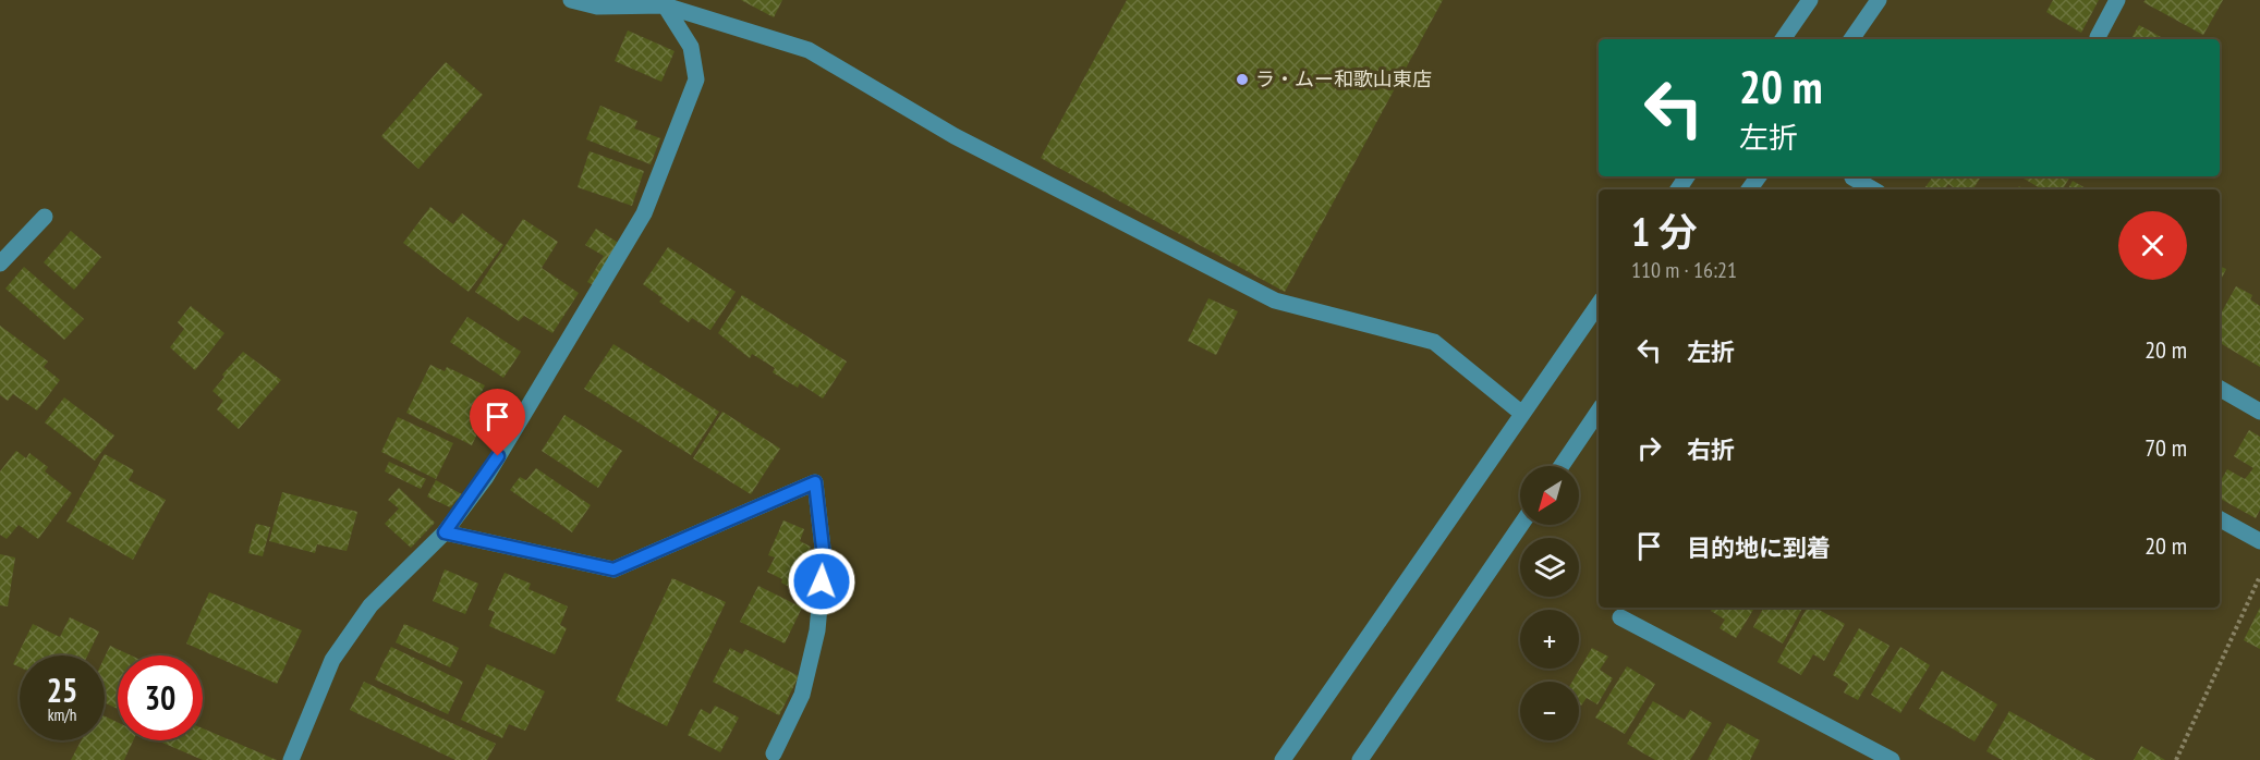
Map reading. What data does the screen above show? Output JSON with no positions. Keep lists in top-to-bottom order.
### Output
{
  "places": ["ラ・ムー和歌山東店"],
  "north": "bottom left",
  "page": {
    "turn": ["20 m", "左折"],
    "heading": ["1 分", "110 m · 16:21"],
    "list": [
      {
        "name": "左折",
        "value": "20 m"
      },
      {
        "name": "右折",
        "value": "70 m"
      },
      {
        "name": "目的地に到着",
        "value": "20 m"
      }
    ],
    "map_buttons": ["+", "−"],
    "speed": "25 km/h",
    "limit": "30"
  }
}
